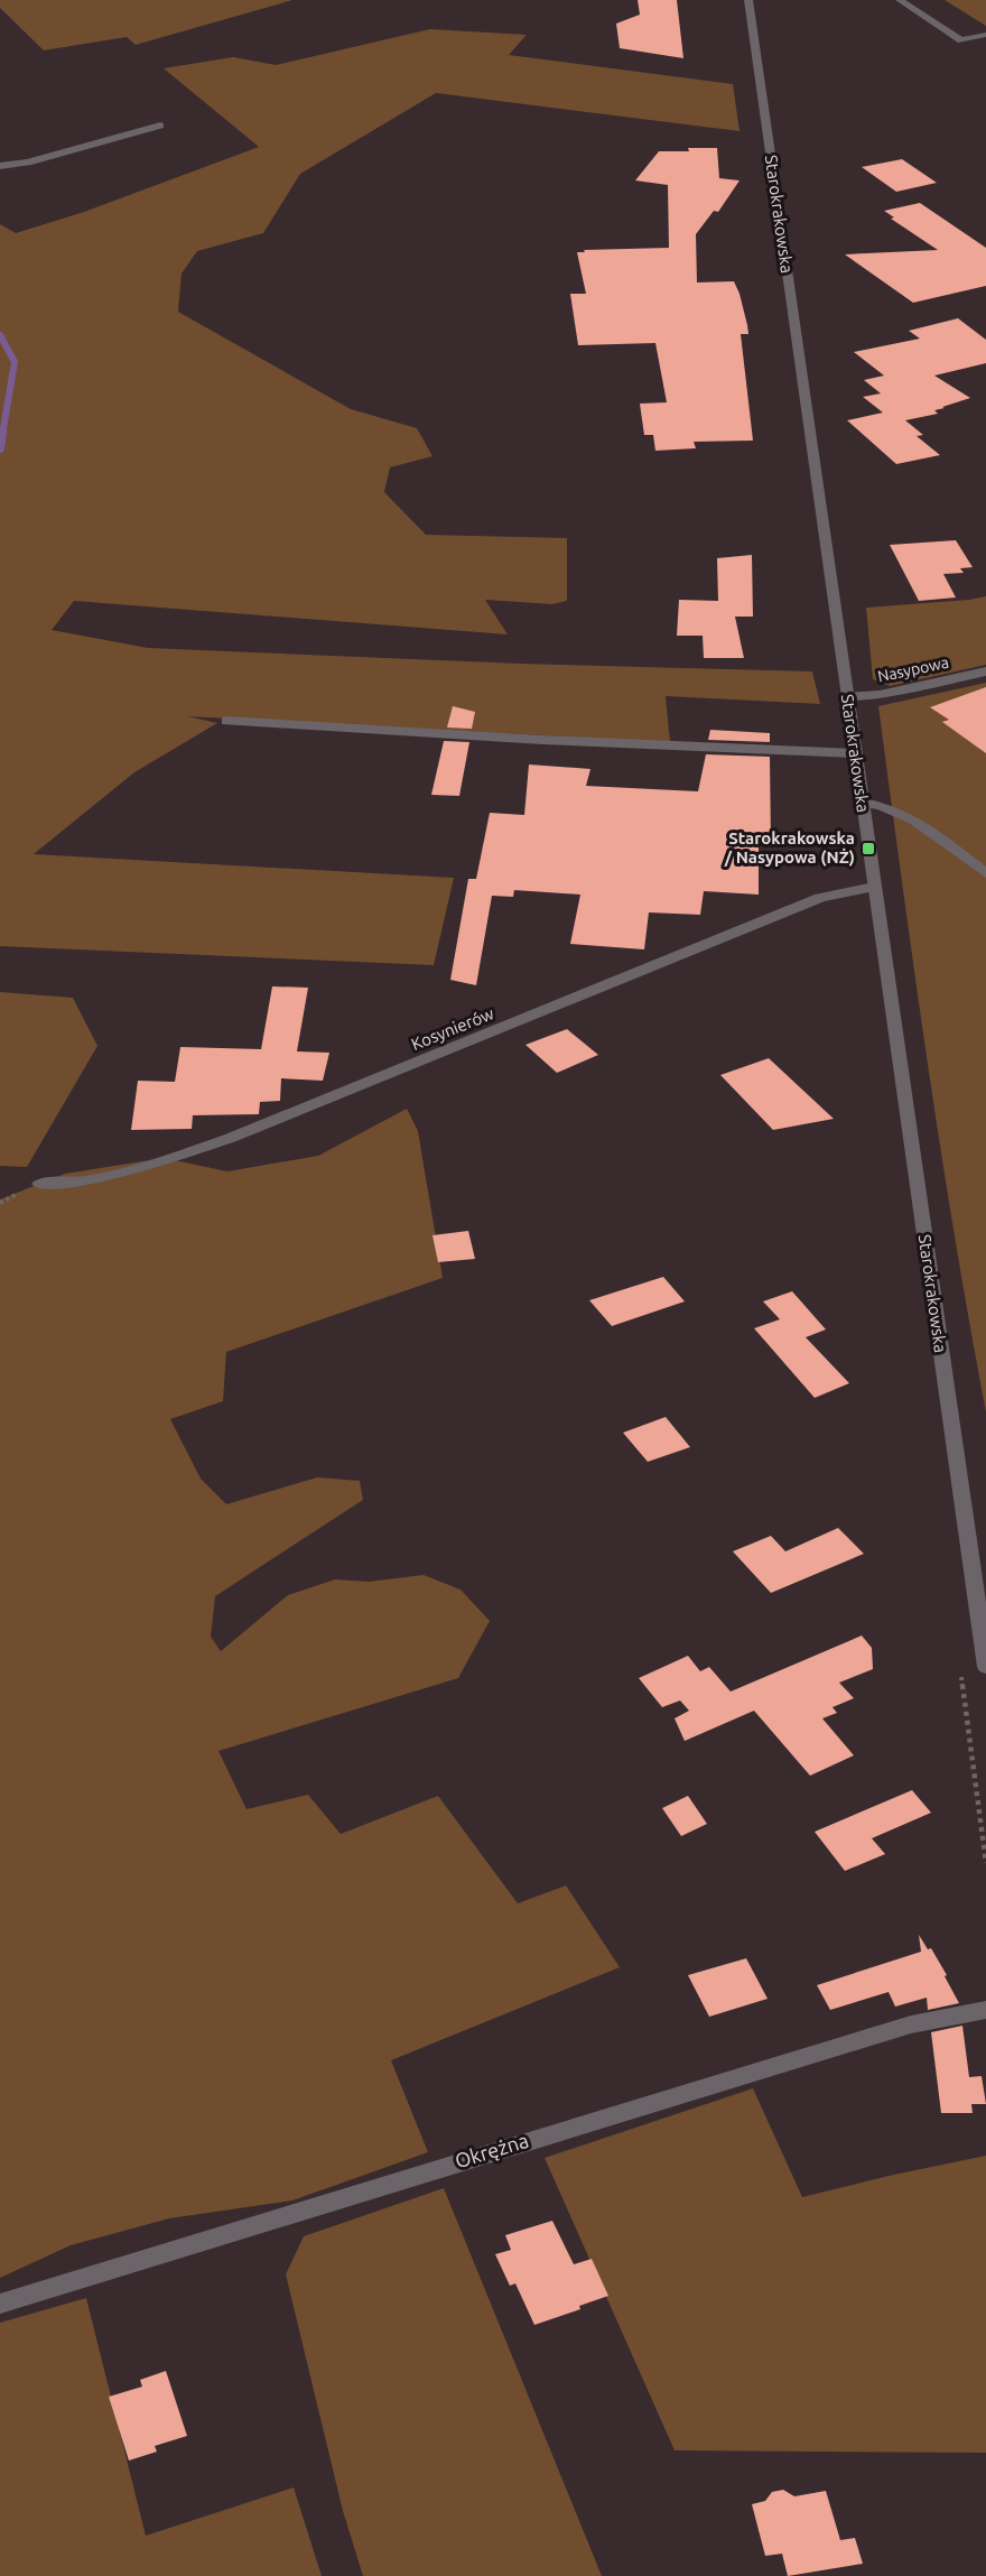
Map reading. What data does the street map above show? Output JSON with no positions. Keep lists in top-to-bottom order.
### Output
{
  "streets": {
    "street": [
      "Starokrakowska",
      "Nasypowa",
      "Kosynierów",
      "Okrężna"
    ]
  },
  "crossings": [
    ["Starokrakowska", "Nasypowa"],
    ["Starokrakowska", "Kosynierów"]
  ],
  "places": {
    "transit": ["Starokrakowska / Nasypowa (NŻ)"]
  }
}
